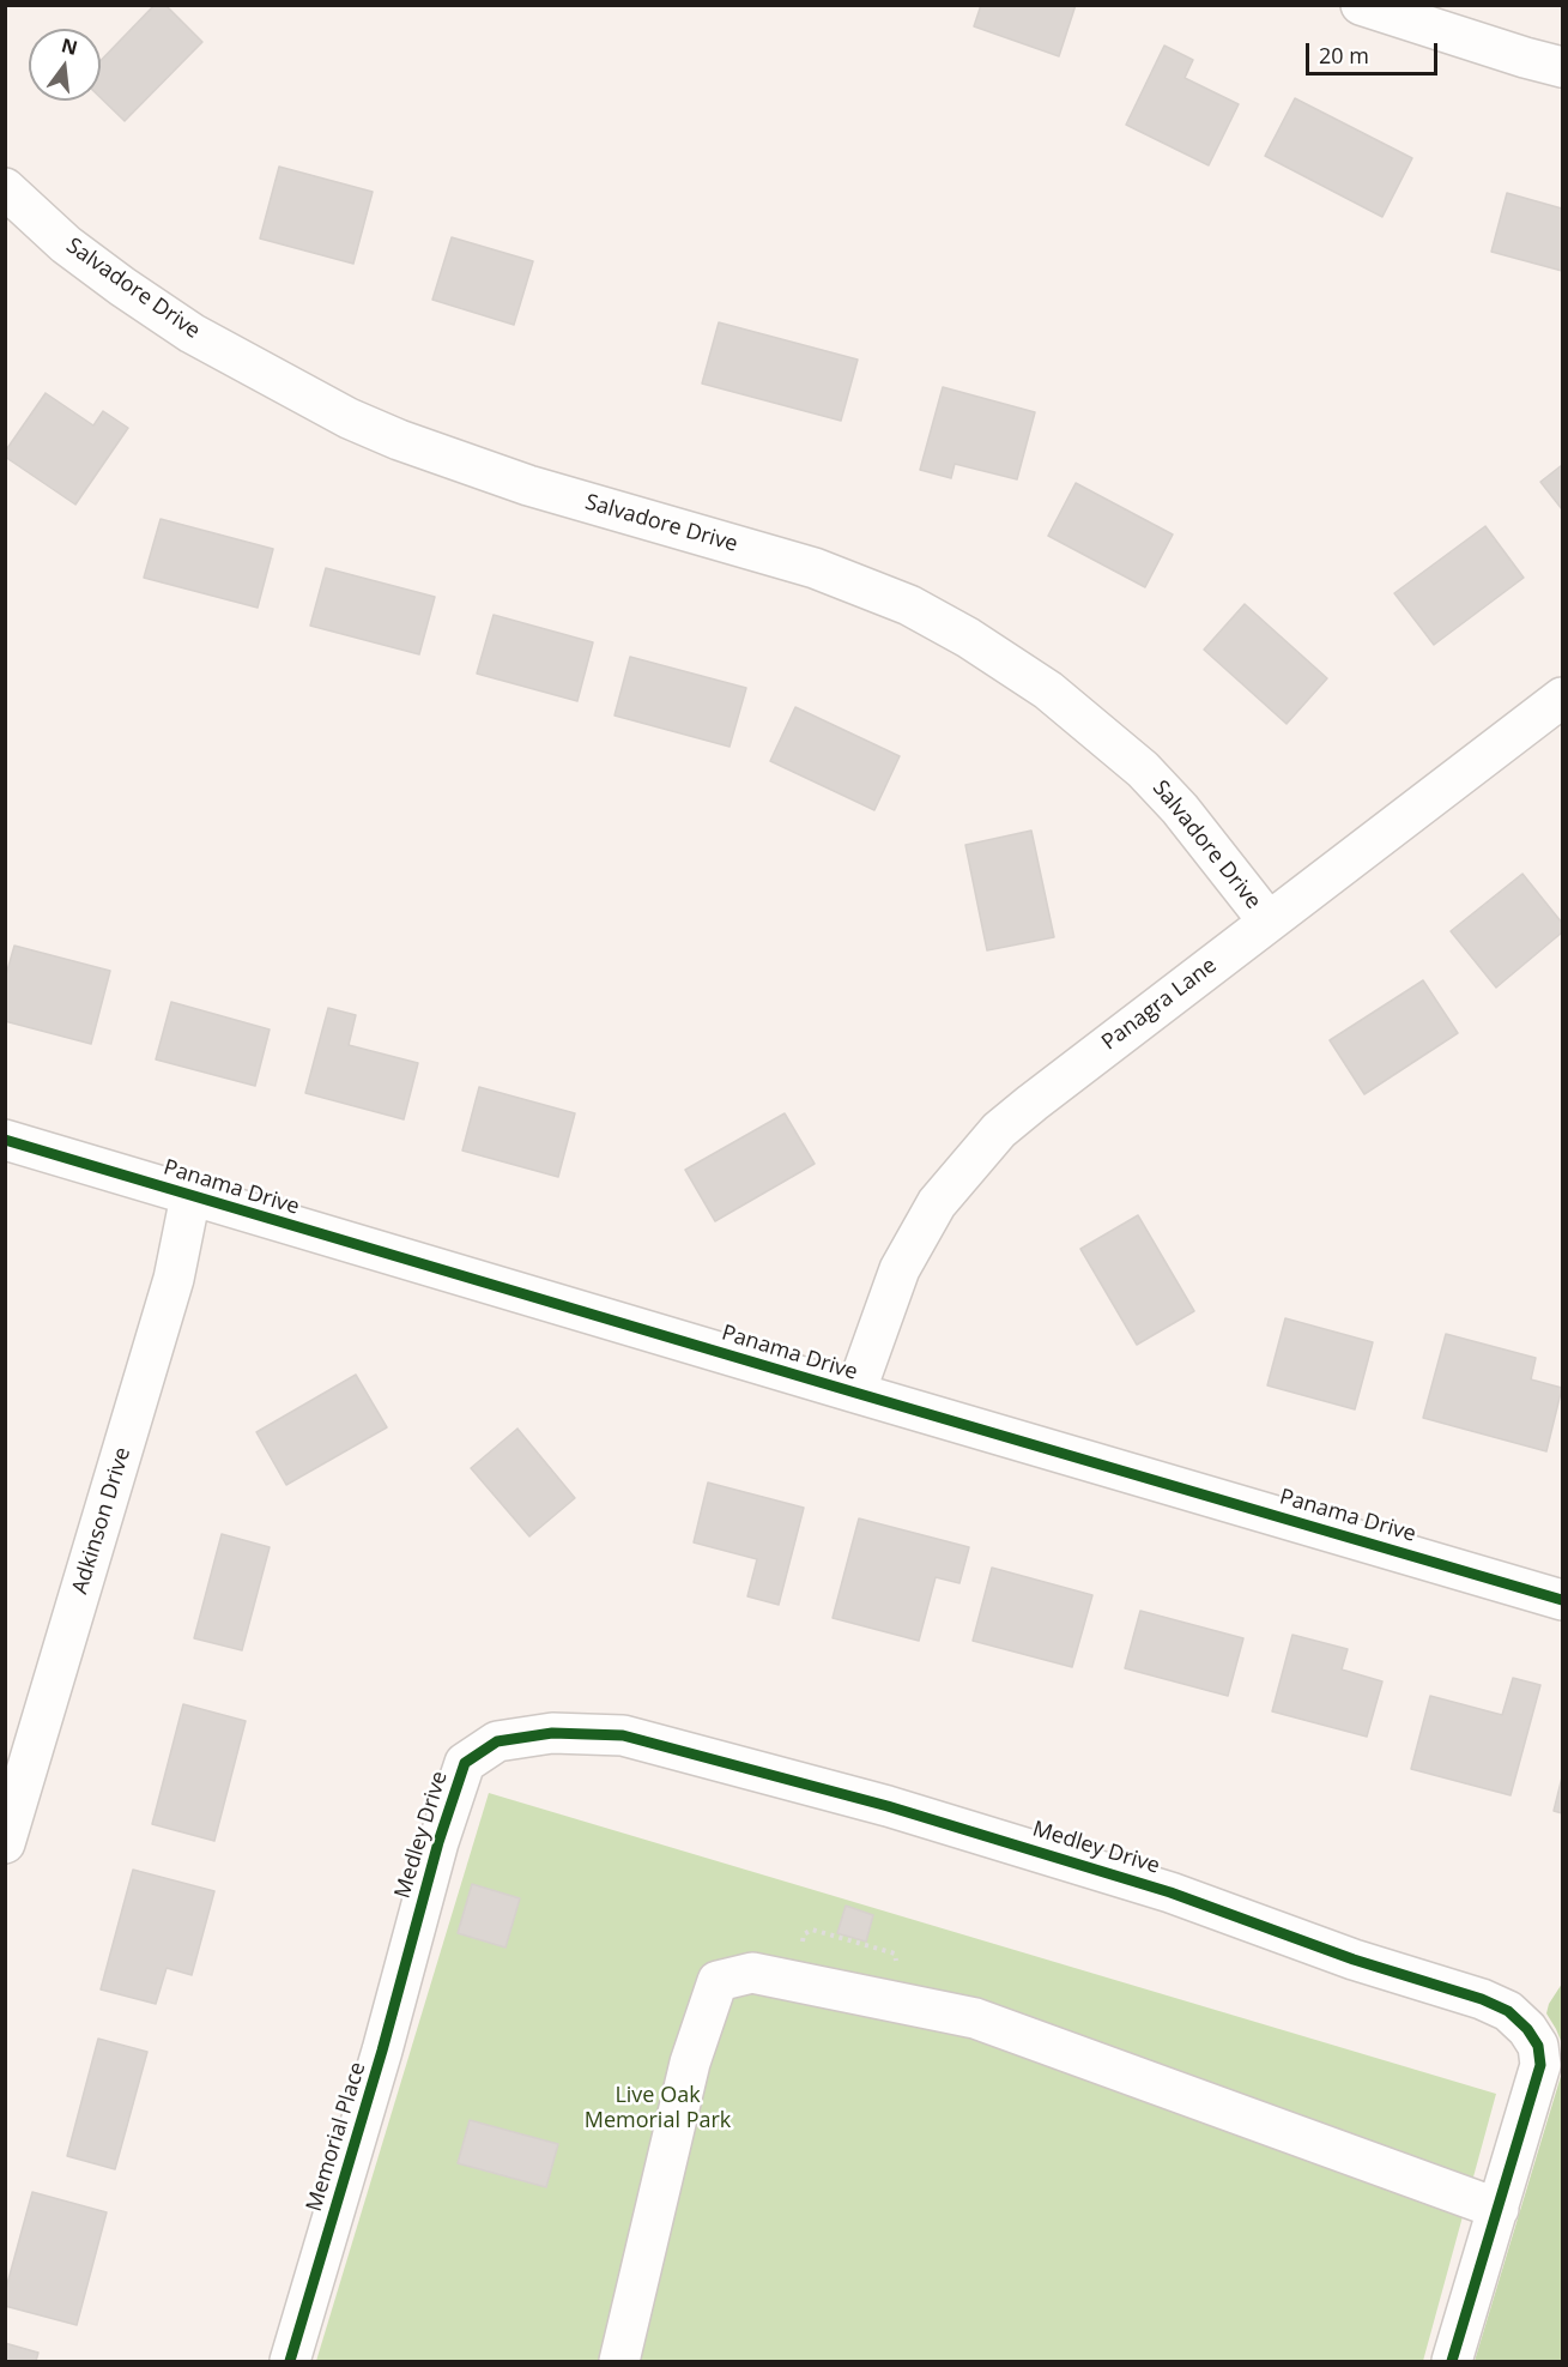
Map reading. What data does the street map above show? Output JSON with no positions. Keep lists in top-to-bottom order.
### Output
{
  "streets": {
    "street": [
      "Salvadore Drive",
      "Panagra Lane",
      "Panama Drive",
      "Adkinson Drive",
      "Medley Drive",
      "Memorial Place"
    ]
  },
  "crossings": [
    ["Salvadore Drive", "Panagra Lane"],
    ["Panagra Lane", "Panama Drive"],
    ["Panama Drive", "Adkinson Drive"],
    ["Medley Drive", "Memorial Place"]
  ],
  "parks": ["Live Oak Memorial Park"],
  "scale_bar": "20 m",
  "north": "top"
}
